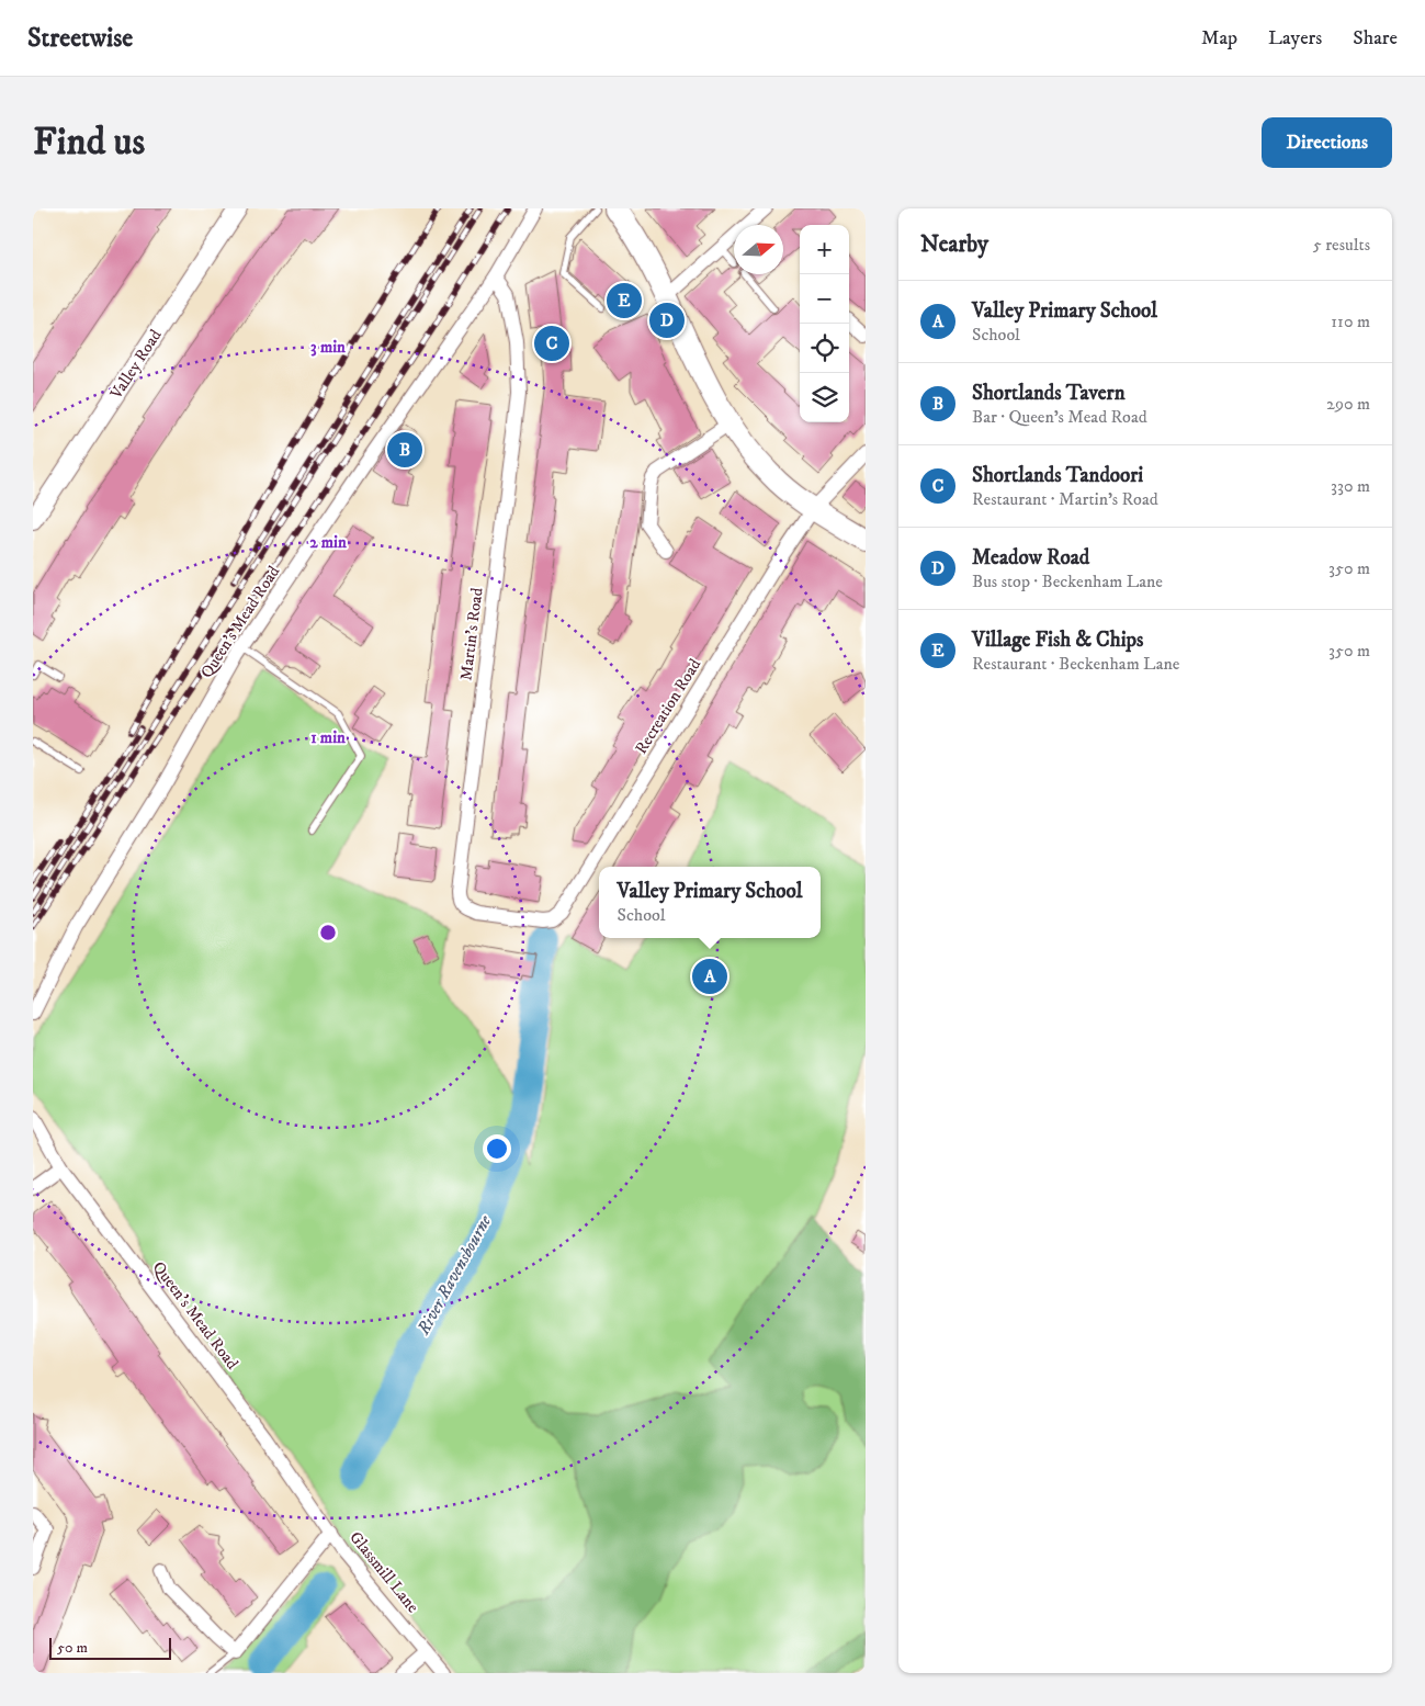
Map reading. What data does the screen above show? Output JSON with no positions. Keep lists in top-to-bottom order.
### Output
{
  "streets": {
    "street": [
      "Valley Road",
      "Queen's Mead Road",
      "Martin's Road",
      "Recreation Road",
      "Glassmill Lane"
    ]
  },
  "crossings": [
    ["Queen's Mead Road", "Martin's Road"],
    ["Queen's Mead Road", "Glassmill Lane"],
    ["Martin's Road", "Recreation Road"]
  ],
  "water": ["River Ravensbourne"],
  "scale_bar": "50 m",
  "north": "right",
  "page": {
    "header": "Streetwise",
    "nav": ["Map", "Layers", "Share"],
    "buttons": "Directions",
    "title": "Find us",
    "heading": ["Nearby", "5 results"],
    "map_buttons": ["+", "−"],
    "list": [
      {
        "mark": "A",
        "name": "Valley Primary School",
        "note": "School",
        "value": "110 m"
      },
      {
        "mark": "B",
        "name": "Shortlands Tavern",
        "note": "Bar · Queen's Mead Road",
        "value": "290 m"
      },
      {
        "mark": "C",
        "name": "Shortlands Tandoori",
        "note": "Restaurant · Martin's Road",
        "value": "330 m"
      },
      {
        "mark": "D",
        "name": "Meadow Road",
        "note": "Bus stop · Beckenham Lane",
        "value": "350 m"
      },
      {
        "mark": "E",
        "name": "Village Fish & Chips",
        "note": "Restaurant · Beckenham Lane",
        "value": "350 m"
      }
    ],
    "pins": [
      "E",
      "D",
      "C",
      "B",
      "A"
    ],
    "popup": ["Valley Primary School", "School"],
    "scale": "50 m"
  },
  "rings": ["3 min", "2 min", "1 min"]
}
